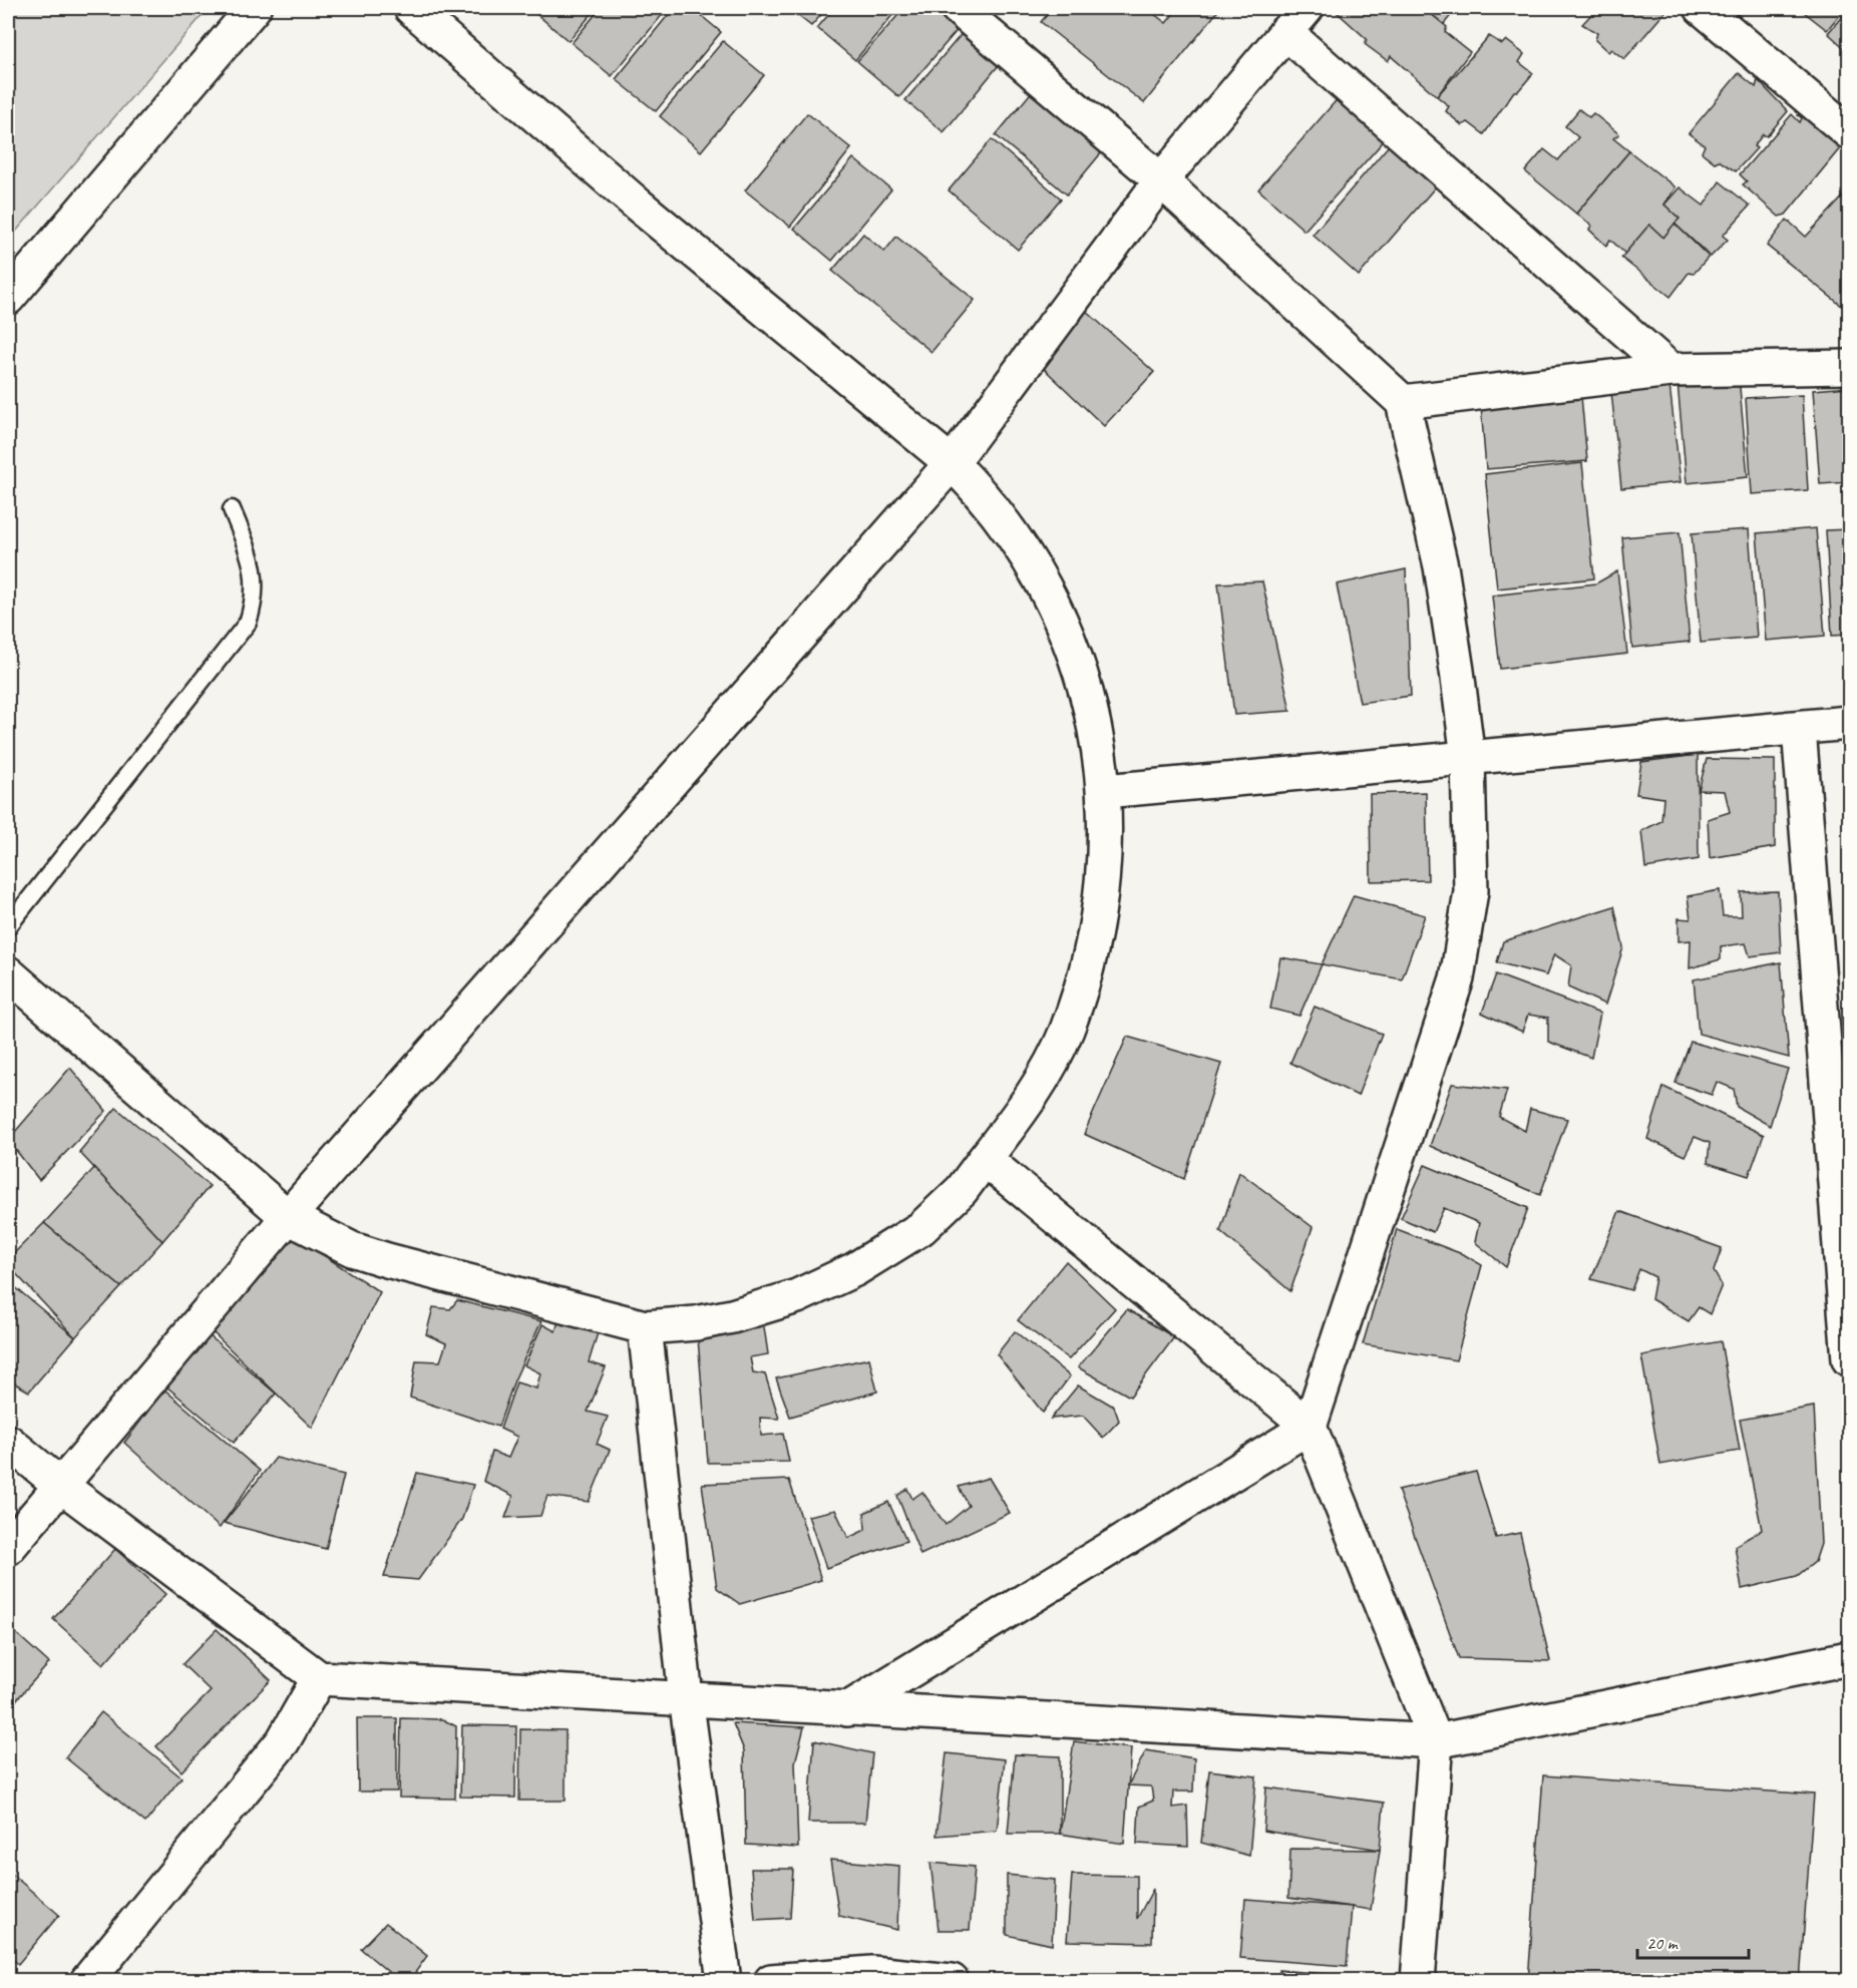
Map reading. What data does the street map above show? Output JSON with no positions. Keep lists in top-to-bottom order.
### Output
{
  "scale_bar": "20 m"
}
